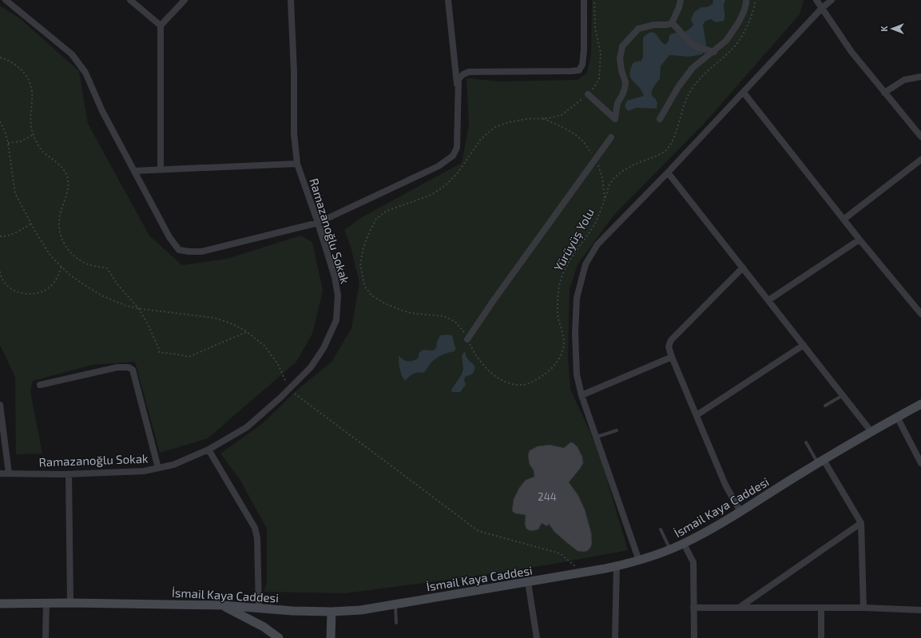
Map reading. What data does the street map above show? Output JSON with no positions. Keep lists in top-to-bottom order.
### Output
{
  "streets": {
    "street": ["Ramazanoğlu Sokak", "İsmail Kaya Caddesi"],
    "path": ["Yürüyüş Yolu"]
  },
  "house_numbers": ["244"],
  "north": "left"
}
